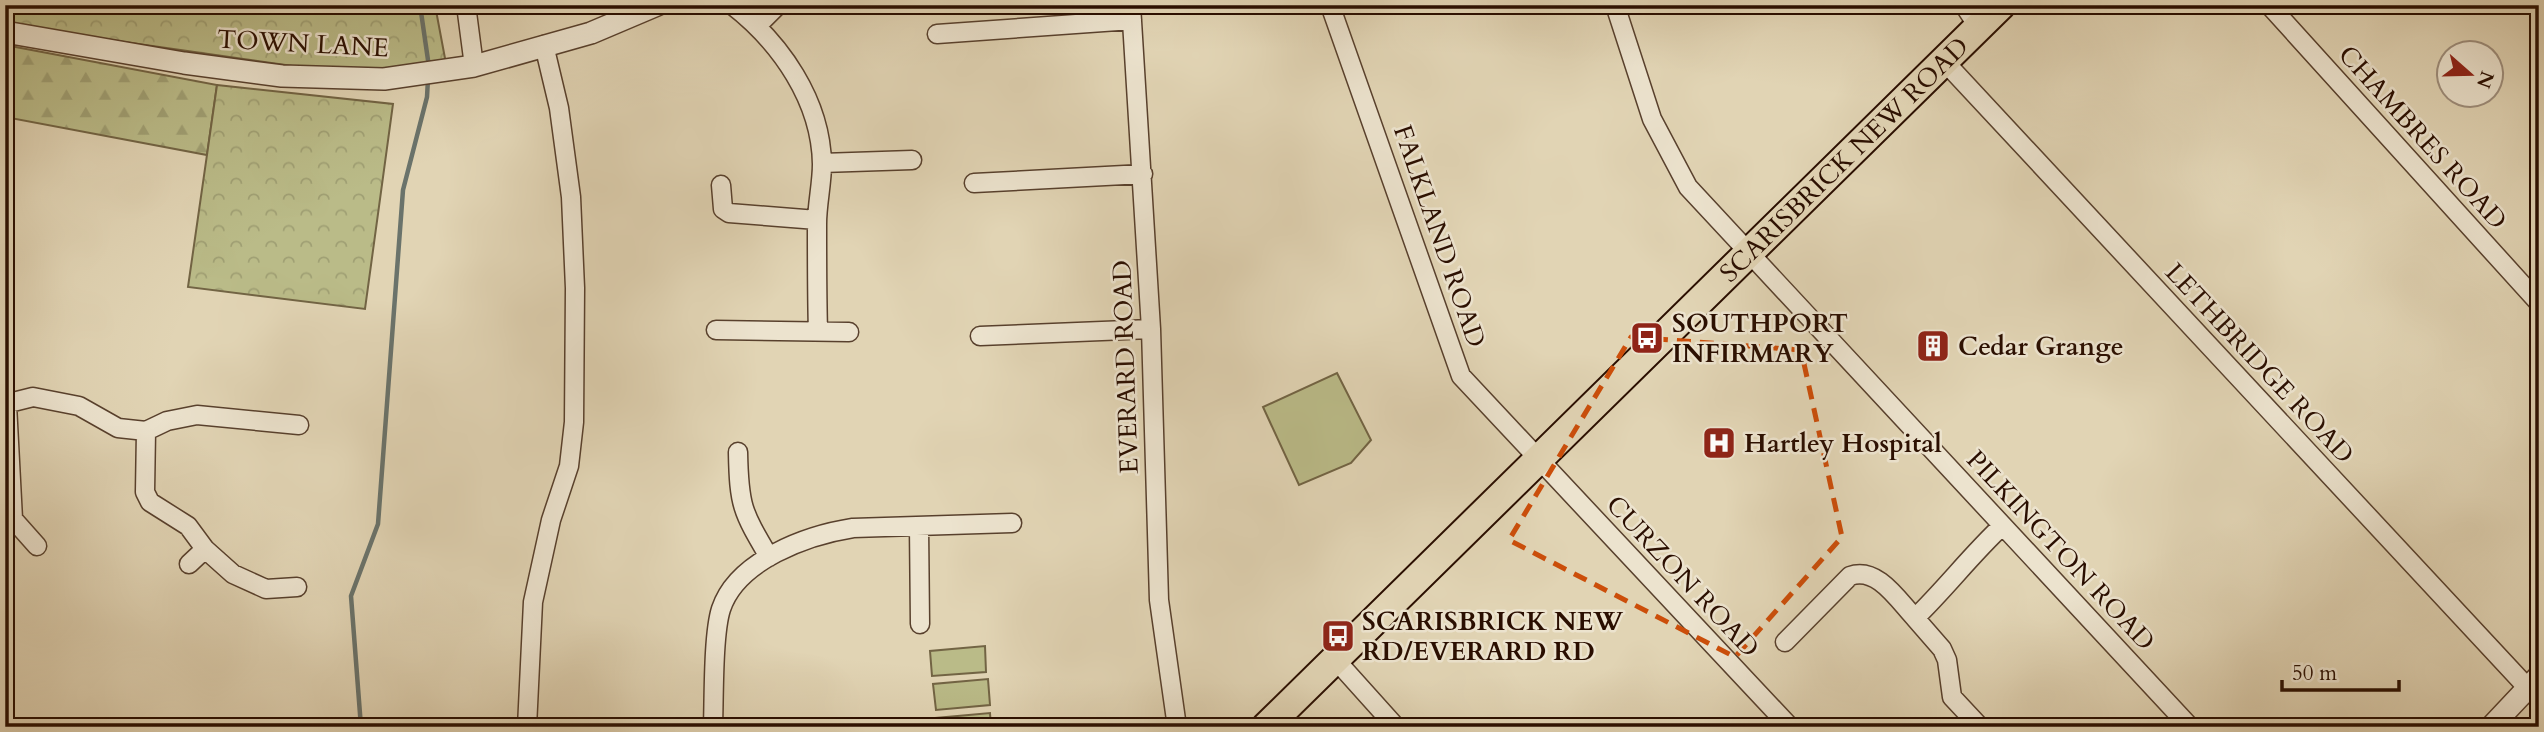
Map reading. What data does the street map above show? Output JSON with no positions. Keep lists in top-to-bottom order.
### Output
{
  "streets": {
    "highway": ["SCARISBRICK NEW ROAD"],
    "street": [
      "TOWN LANE",
      "CHAMBRES ROAD",
      "FALKLAND ROAD",
      "LETHBRIDGE ROAD",
      "EVERARD ROAD",
      "PILKINGTON ROAD",
      "CURZON ROAD"
    ]
  },
  "crossings": [
    ["SCARISBRICK NEW ROAD", "FALKLAND ROAD"],
    ["SCARISBRICK NEW ROAD", "LETHBRIDGE ROAD"],
    ["SCARISBRICK NEW ROAD", "PILKINGTON ROAD"],
    ["SCARISBRICK NEW ROAD", "CURZON ROAD"],
    ["FALKLAND ROAD", "CURZON ROAD"]
  ],
  "places": {
    "bus stop": ["SOUTHPORT INFIRMARY", "SCARISBRICK NEW RD/EVERARD RD"],
    "building": ["Cedar Grange"],
    "hospital": ["Hartley Hospital"]
  },
  "scale_bar": "50 m",
  "north": "right"
}
